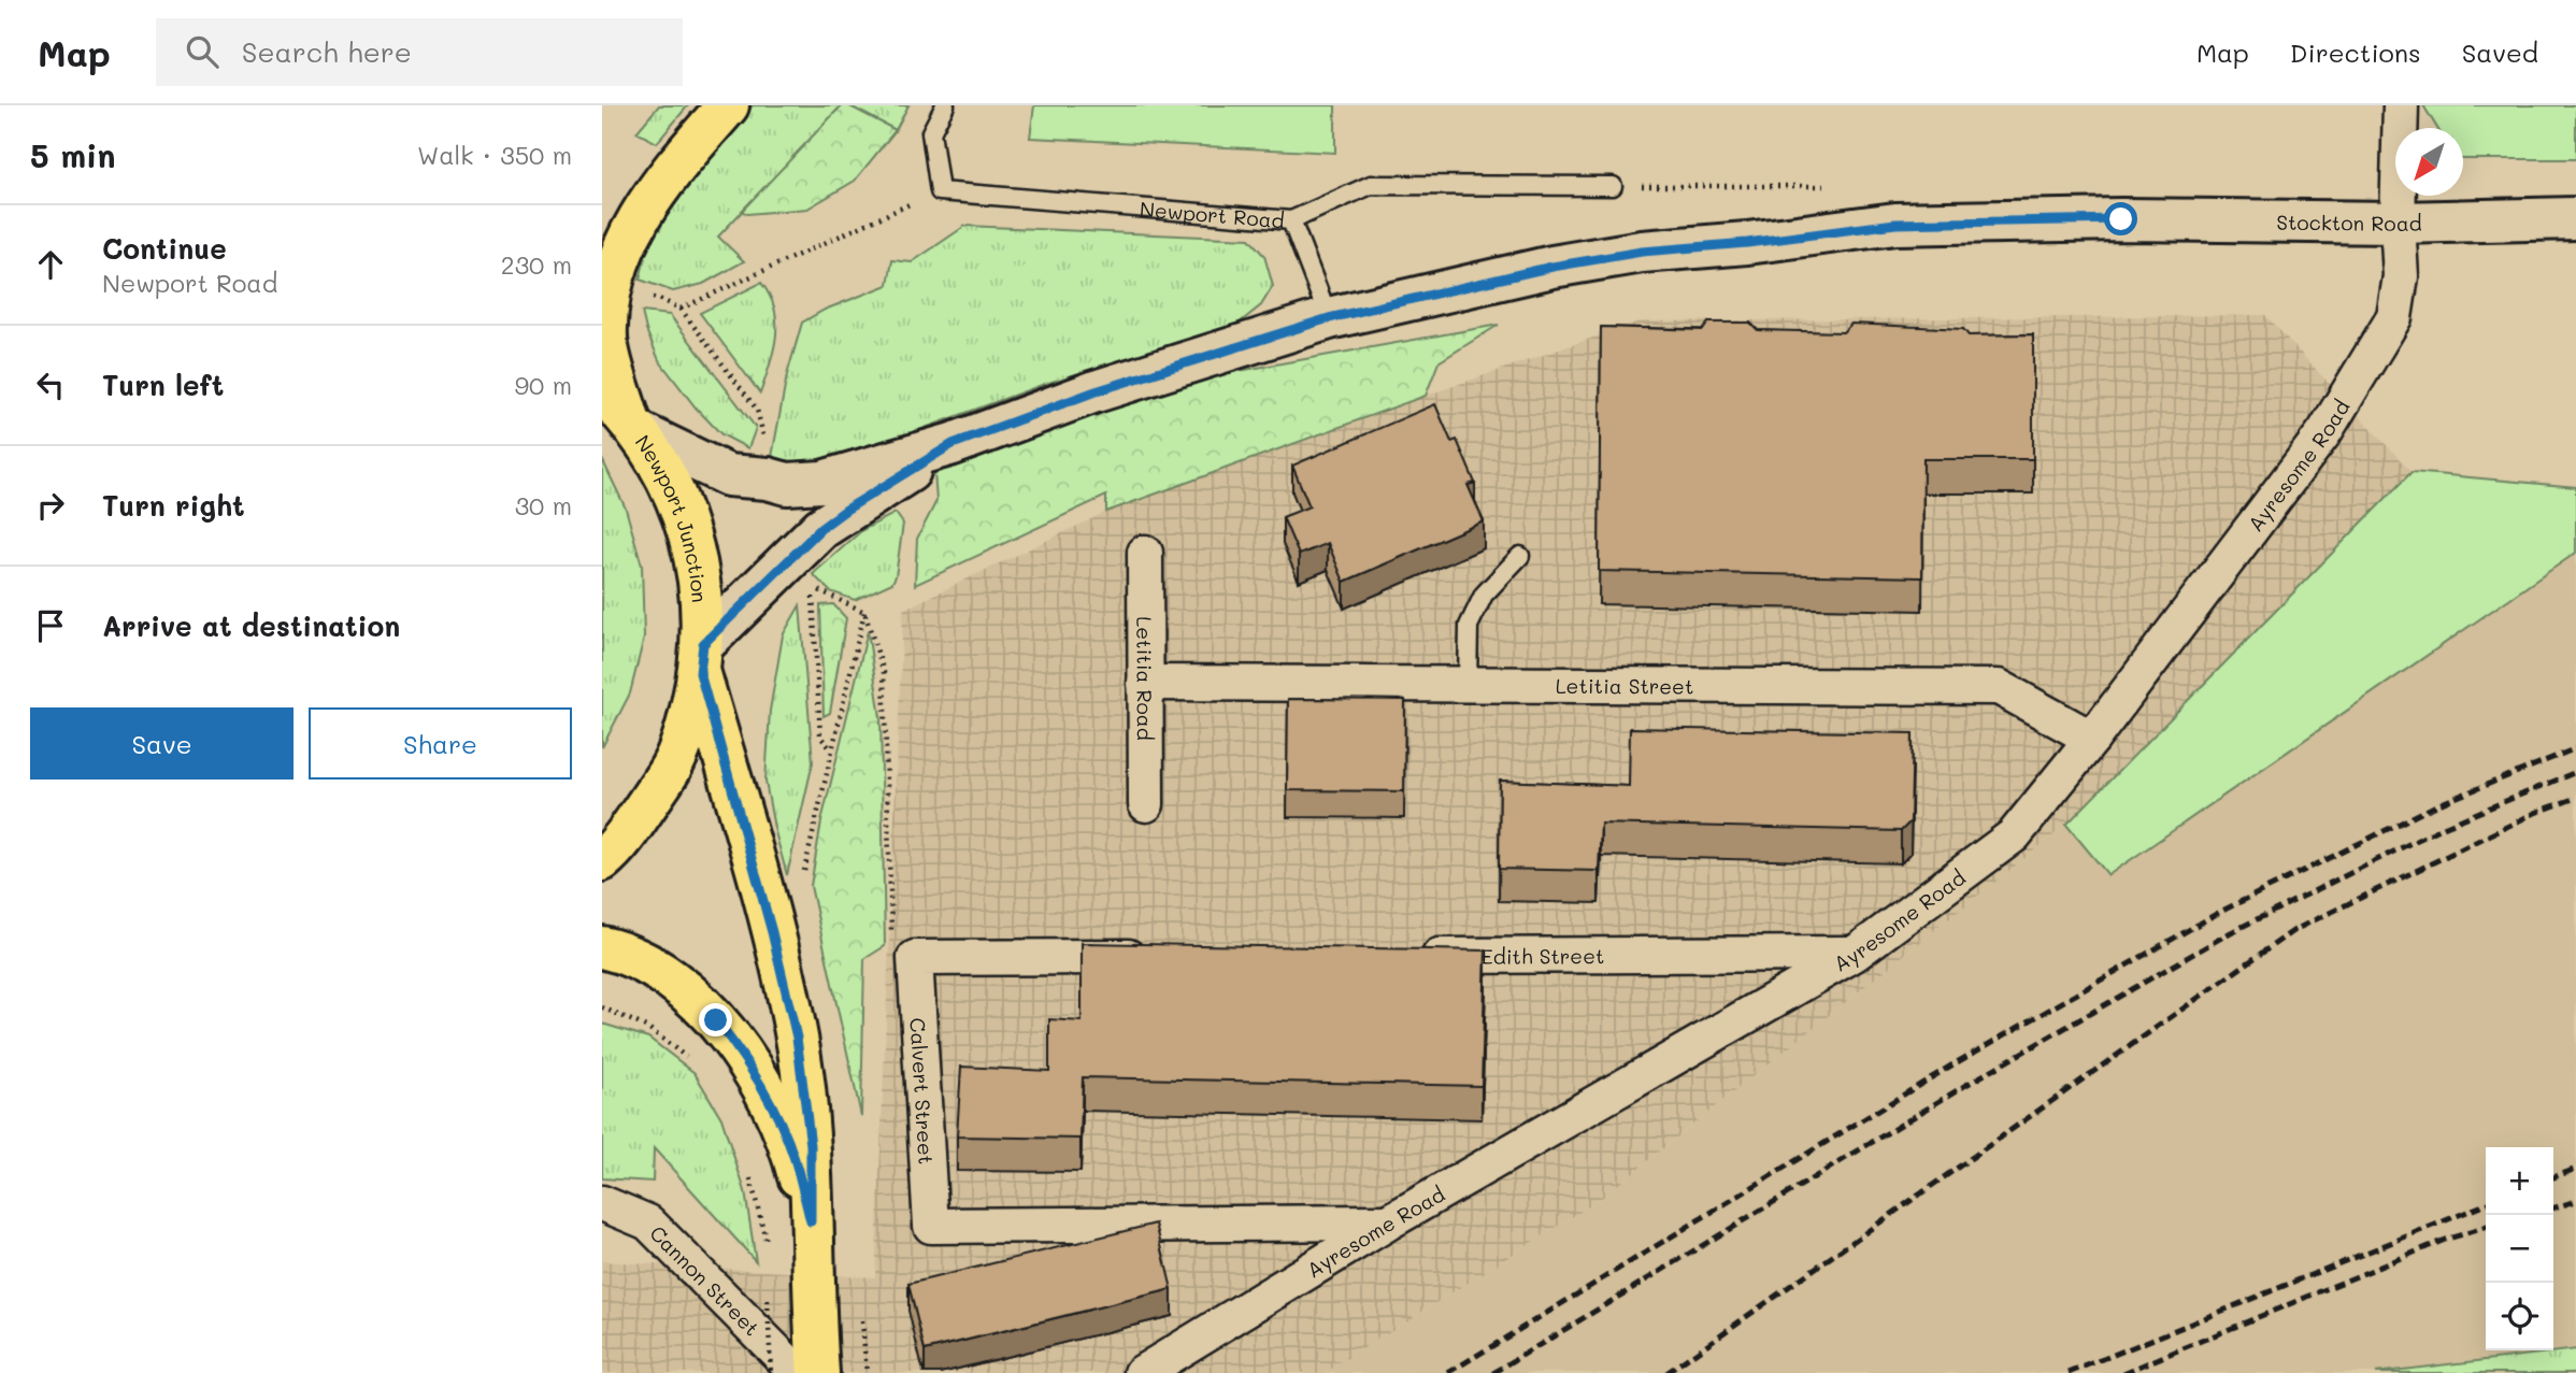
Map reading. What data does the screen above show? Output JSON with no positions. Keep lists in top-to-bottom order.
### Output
{
  "streets": {
    "main road": ["Stockton Road", "Newport Junction"],
    "street": [
      "Ayresome Road",
      "Letitia Road",
      "Letitia Street",
      "Edith Street",
      "Calvert Street",
      "Cannon Street"
    ],
    "lane": ["Newport Road"]
  },
  "crossings": [
    ["Stockton Road", "Ayresome Road"],
    ["Ayresome Road", "Letitia Street"],
    ["Ayresome Road", "Edith Street"],
    ["Ayresome Road", "Calvert Street"],
    ["Letitia Road", "Letitia Street"]
  ],
  "north": "bottom left",
  "page": {
    "header": "Map",
    "search": "Search here",
    "nav": ["Map", "Directions", "Saved"],
    "heading": ["5 min", "Walk · 350 m"],
    "list": [
      ["Continue", "Newport Road", "230 m"],
      ["Turn left", "90 m"],
      ["Turn right", "30 m"],
      "Arrive at destination"
    ],
    "buttons": ["Save", "Share"],
    "map_buttons": ["+", "−"]
  }
}
